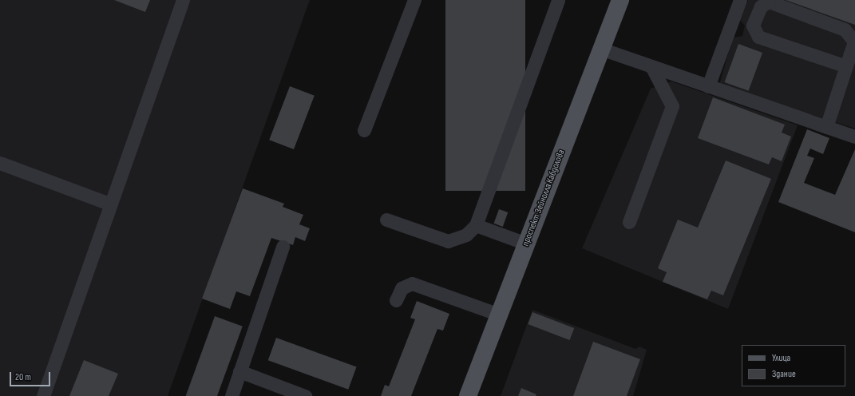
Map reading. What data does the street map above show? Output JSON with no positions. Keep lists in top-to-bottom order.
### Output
{
  "streets": {
    "main road": ["проспект Зейнолла Кабдолова"]
  },
  "legend": ["Улица", "Здание"],
  "scale_bar": "20 m"
}
